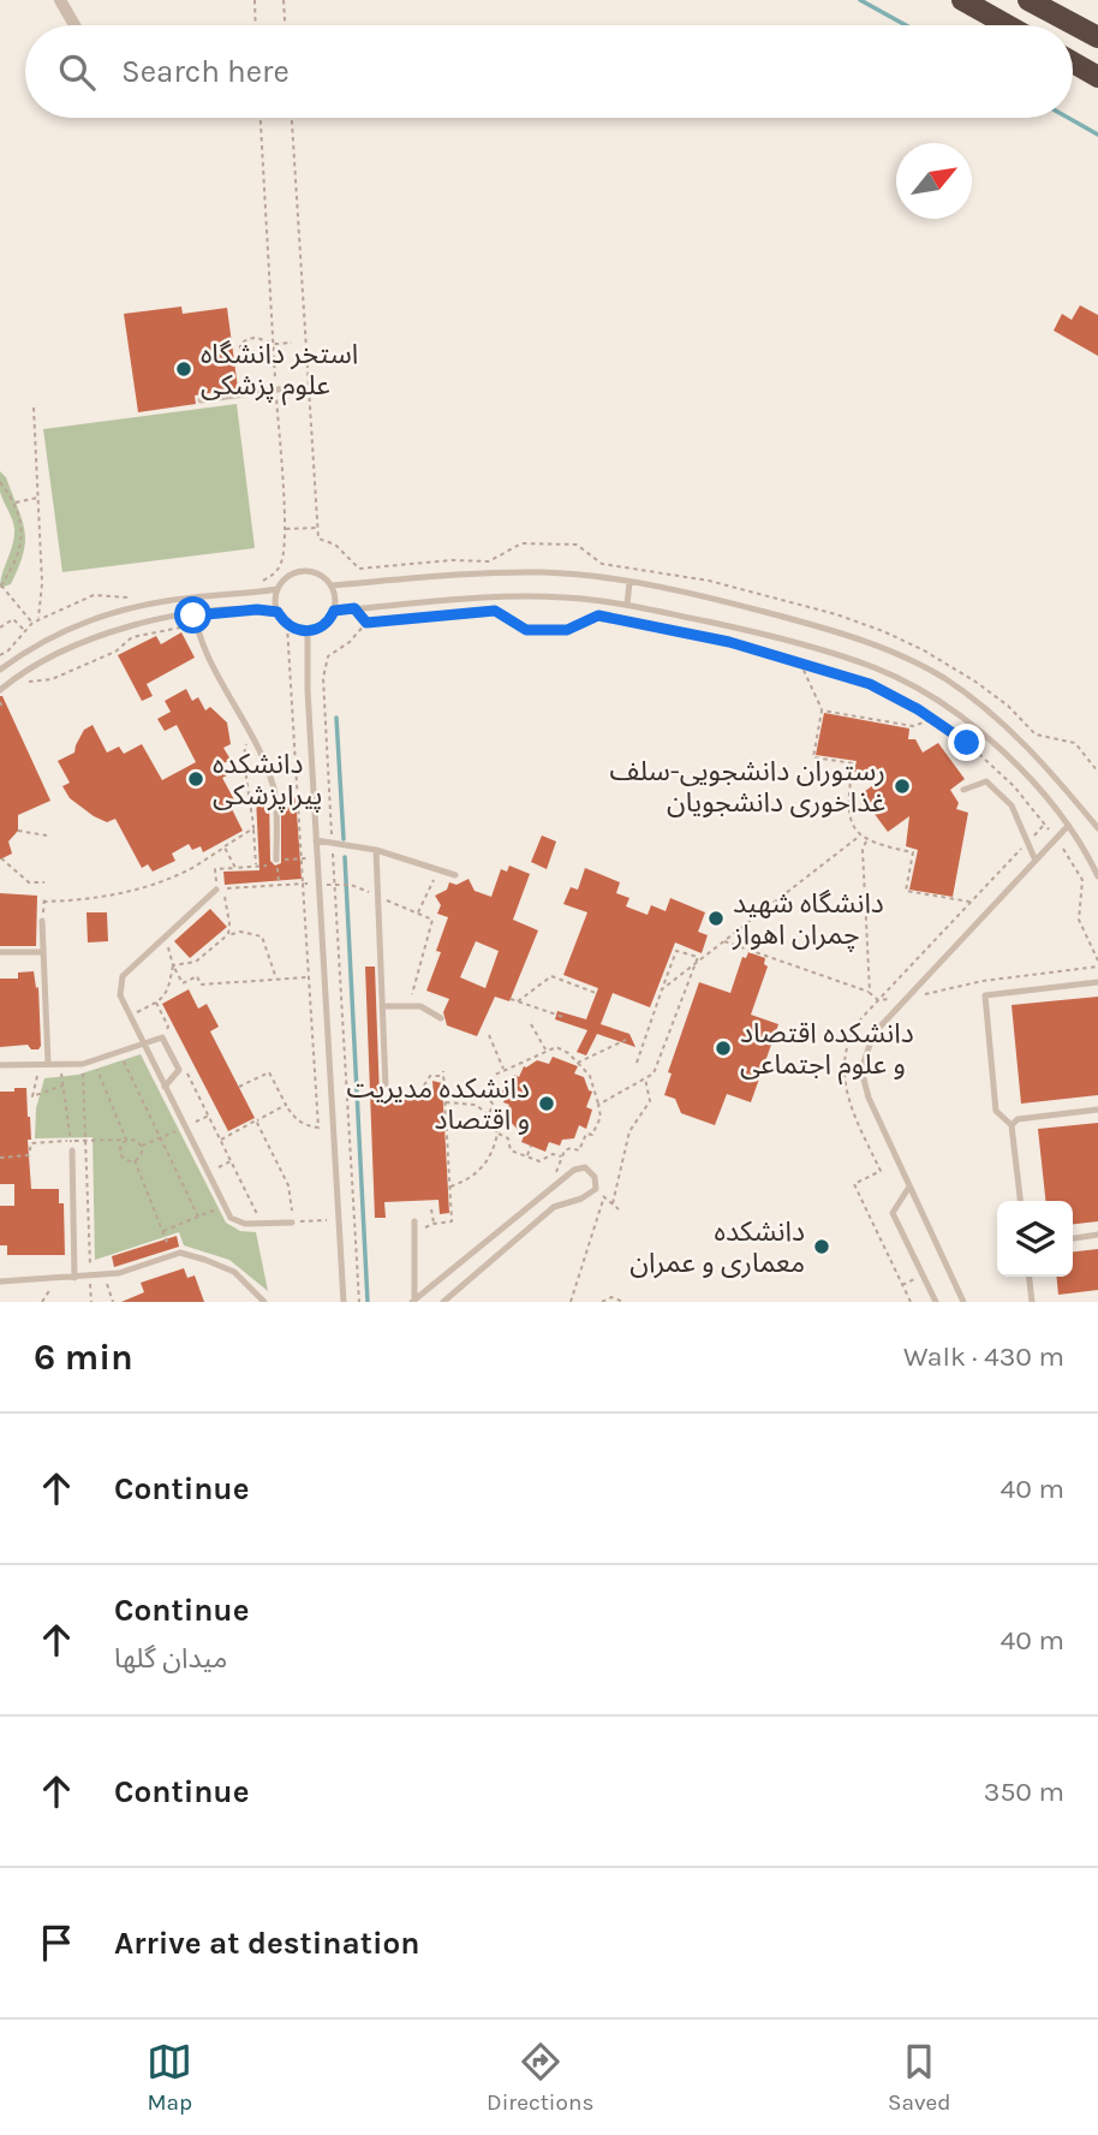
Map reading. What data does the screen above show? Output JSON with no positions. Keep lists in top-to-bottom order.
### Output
{
  "places": [
    "استخر دانشگاه علوم پزشکی",
    "دانشکده پیراپزشکی",
    "رستوران دانشجویی-سلف غذاخوری دانشجویان",
    "دانشگاه شهید چمران اهواز",
    "دانشکده اقتصاد و علوم اجتماعی",
    "دانشکده مدیریت و اقتصاد",
    "دانشکده معماری و عمران"
  ],
  "north": "top right",
  "page": {
    "search": "Search here",
    "heading": ["6 min", "Walk · 430 m"],
    "list": [
      ["Continue", "40 m"],
      ["Continue", "میدان گلها", "40 m"],
      ["Continue", "350 m"],
      "Arrive at destination"
    ],
    "nav": ["Map", "Directions", "Saved"]
  }
}
